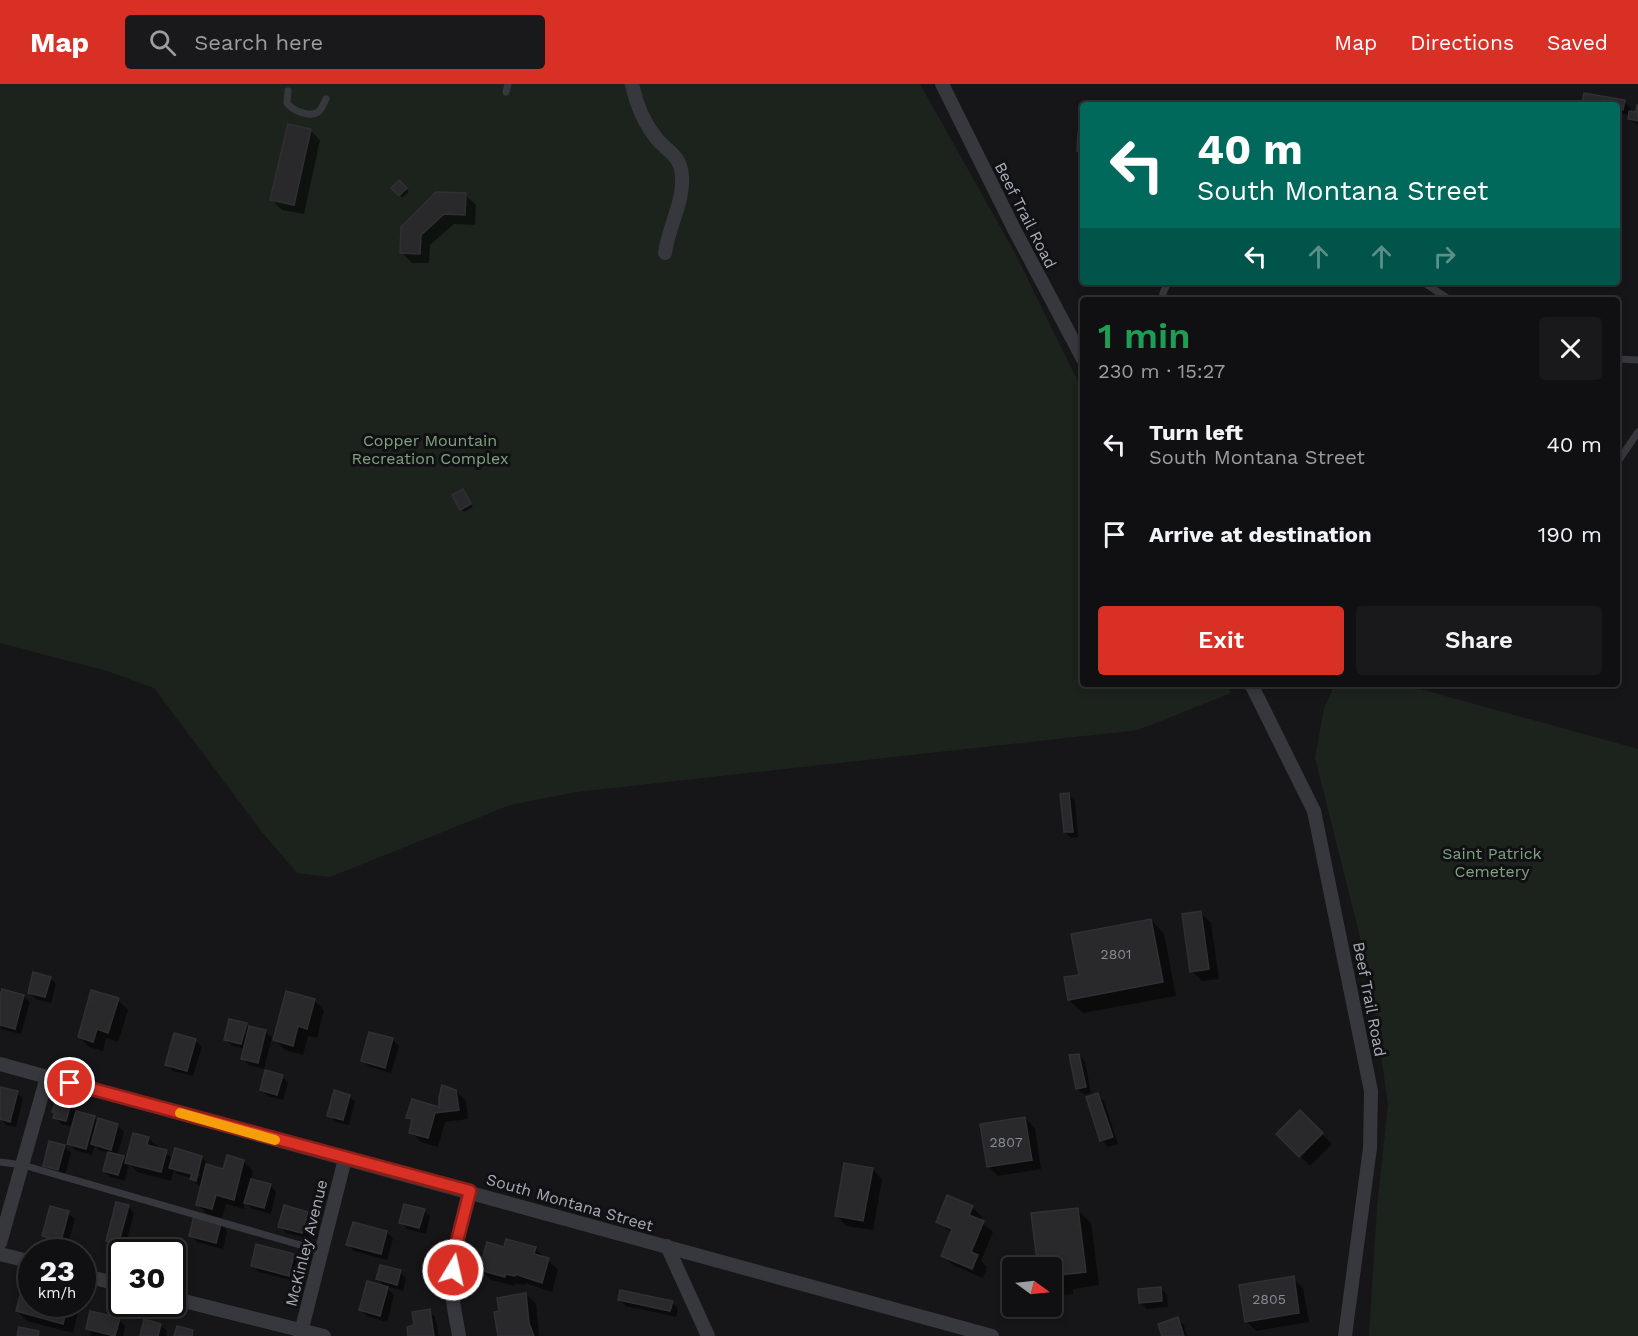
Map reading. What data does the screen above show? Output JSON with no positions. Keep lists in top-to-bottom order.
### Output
{
  "streets": {
    "street": ["Beef Trail Road", "South Montana Street", "McKinley Avenue"]
  },
  "crossings": [
    ["South Montana Street", "McKinley Avenue"]
  ],
  "parks": ["Copper Mountain Recreation Complex", "Saint Patrick Cemetery"],
  "house_numbers": ["2801", "2807", "2805"],
  "north": "right",
  "page": {
    "header": "Map",
    "search": "Search here",
    "nav": ["Map", "Directions", "Saved"],
    "turn": ["40 m", "South Montana Street"],
    "heading": ["1 min", "230 m · 15:27"],
    "list": [
      {
        "name": "Turn left",
        "note": "South Montana Street",
        "value": "40 m"
      },
      {
        "name": "Arrive at destination",
        "value": "190 m"
      }
    ],
    "buttons": ["Exit", "Share"],
    "speed": "23 km/h",
    "limit": "30"
  }
}
